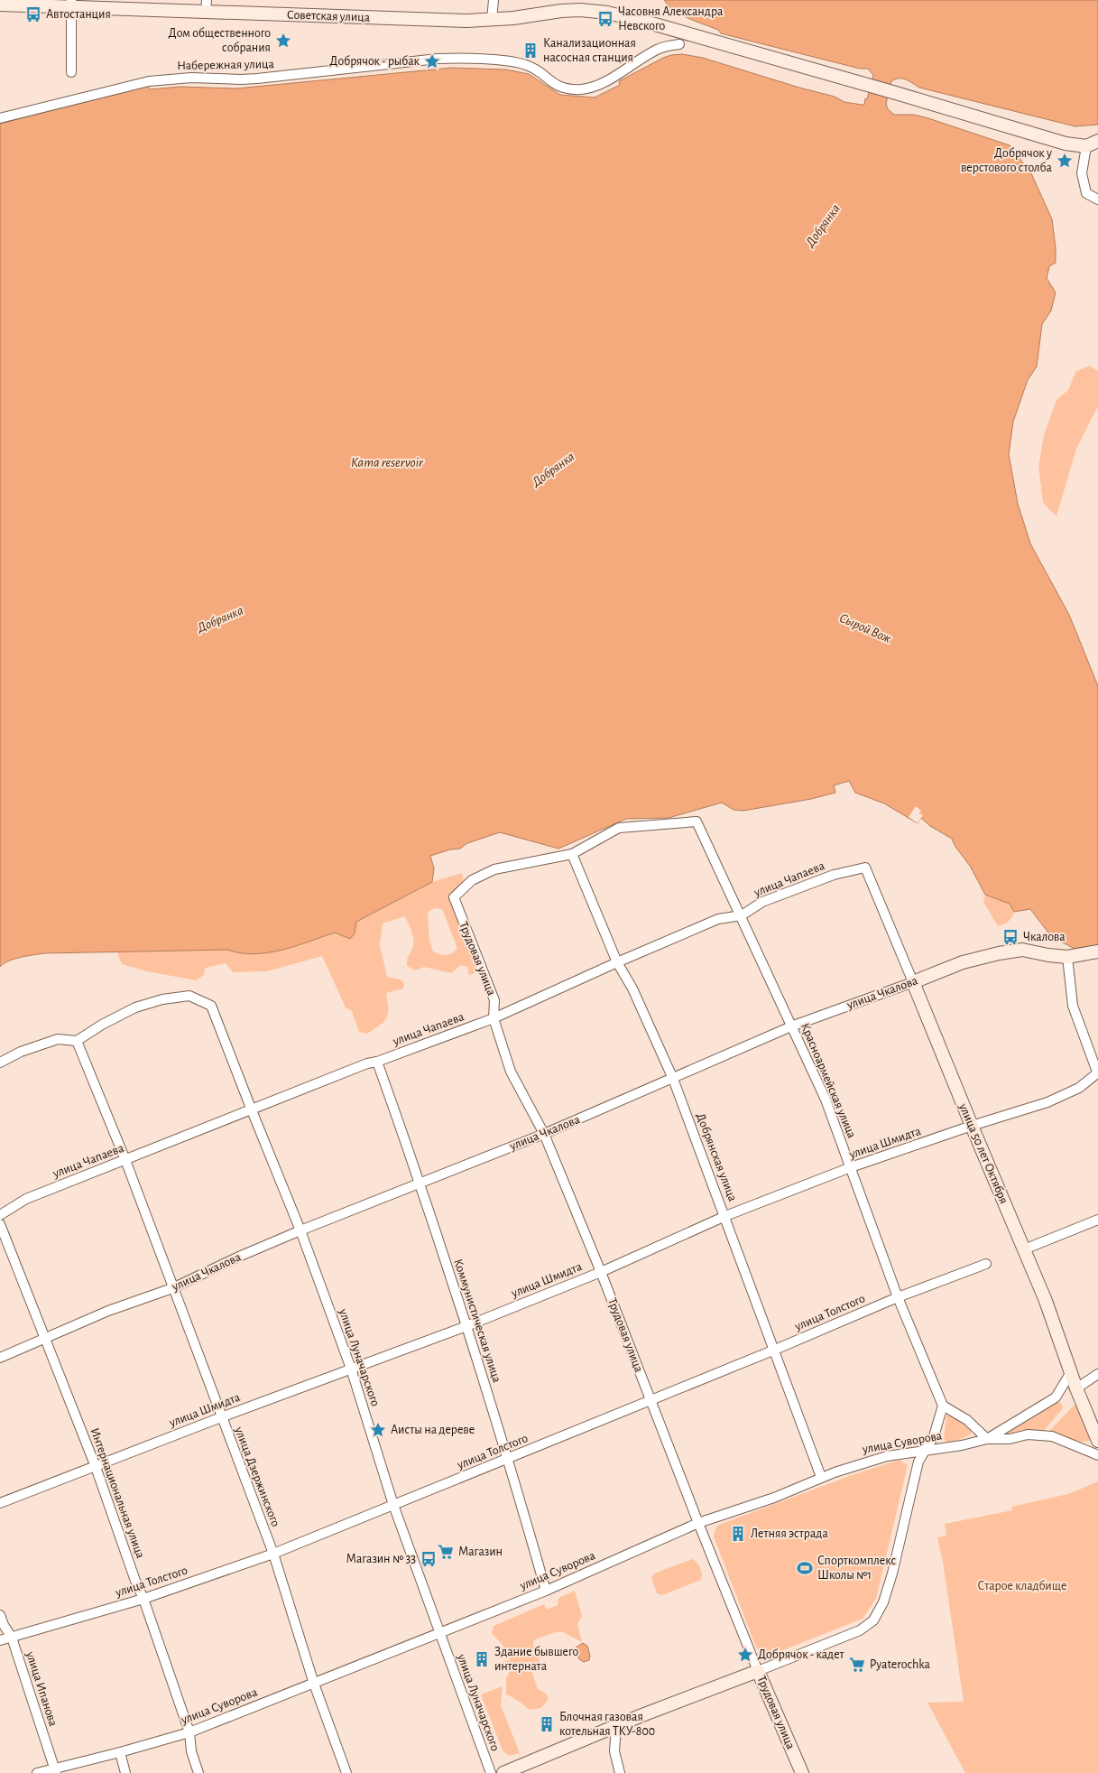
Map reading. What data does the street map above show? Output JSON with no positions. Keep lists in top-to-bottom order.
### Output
{
  "streets": {
    "street": [
      "Советская улица",
      "Набережная улица",
      "улица Чапаева",
      "Трудовая улица",
      "улица Чкалова",
      "Красноармейская улица",
      "улица Шмидта",
      "улица 50 лет Октября",
      "Добрянская улица",
      "улица Толстого",
      "Коммунистическая улица",
      "улица Луначарского",
      "улица Суворова",
      "улица Дзержинского",
      "Интернациональная улица",
      "улица Ипанова"
    ]
  },
  "crossings": [
    ["улица Чапаева", "Трудовая улица"],
    ["улица Чапаева", "Красноармейская улица"],
    ["улица Чапаева", "улица 50 лет Октября"],
    ["улица Чапаева", "Добрянская улица"],
    ["улица Чапаева", "Коммунистическая улица"],
    ["улица Чапаева", "улица Луначарского"],
    ["улица Чапаева", "улица Дзержинского"],
    ["Трудовая улица", "улица Чкалова"],
    ["Трудовая улица", "Красноармейская улица"],
    ["Трудовая улица", "улица Шмидта"],
    ["Трудовая улица", "Добрянская улица"],
    ["Трудовая улица", "улица Толстого"],
    ["Трудовая улица", "улица Суворова"],
    ["улица Чкалова", "Красноармейская улица"],
    ["улица Чкалова", "улица 50 лет Октября"],
    ["улица Чкалова", "Добрянская улица"],
    ["улица Чкалова", "Коммунистическая улица"],
    ["улица Чкалова", "улица Луначарского"],
    ["улица Чкалова", "улица Дзержинского"],
    ["улица Чкалова", "Интернациональная улица"],
    ["Красноармейская улица", "улица Шмидта"],
    ["Красноармейская улица", "Добрянская улица"],
    ["Красноармейская улица", "улица Толстого"],
    ["улица Шмидта", "улица 50 лет Октября"],
    ["улица Шмидта", "Добрянская улица"],
    ["улица Шмидта", "Коммунистическая улица"],
    ["улица Шмидта", "улица Луначарского"],
    ["улица Шмидта", "улица Дзержинского"],
    ["улица Шмидта", "Интернациональная улица"],
    ["улица 50 лет Октября", "улица Суворова"],
    ["Добрянская улица", "улица Толстого"],
    ["Добрянская улица", "улица Суворова"],
    ["улица Толстого", "Коммунистическая улица"],
    ["улица Толстого", "улица Луначарского"],
    ["улица Толстого", "улица Дзержинского"],
    ["улица Толстого", "Интернациональная улица"],
    ["улица Толстого", "улица Ипанова"],
    ["Коммунистическая улица", "улица Суворова"],
    ["улица Луначарского", "улица Суворова"],
    ["улица Луначарского", "улица Дзержинского"],
    ["улица Суворова", "улица Дзержинского"],
    ["улица Суворова", "Интернациональная улица"],
    ["улица Суворова", "улица Ипанова"]
  ],
  "water": ["Добрянка", "Kama reservoir", "Сырой Вож"],
  "parks": ["Старое кладбище"],
  "places": {
    "bus stop": [
      "Автостанция",
      "Часовня Александра Невского",
      "Чкалова",
      "Магазин № 33"
    ],
    "place": [
      "Дом общественного собрания",
      "Добрячок - рыбак",
      "Добрячок у верстового столба",
      "Аисты на дереве",
      "Добрячок - кадет"
    ],
    "building": [
      "Канализационная насосная станция",
      "Летняя эстрада",
      "Здание бывшего интерната",
      "Блочная газовая котельная ТКУ-800"
    ],
    "supermarket": ["Магазин", "Pyaterochka"],
    "sports": ["Спорткомплекс Школы №1"]
  }
}
